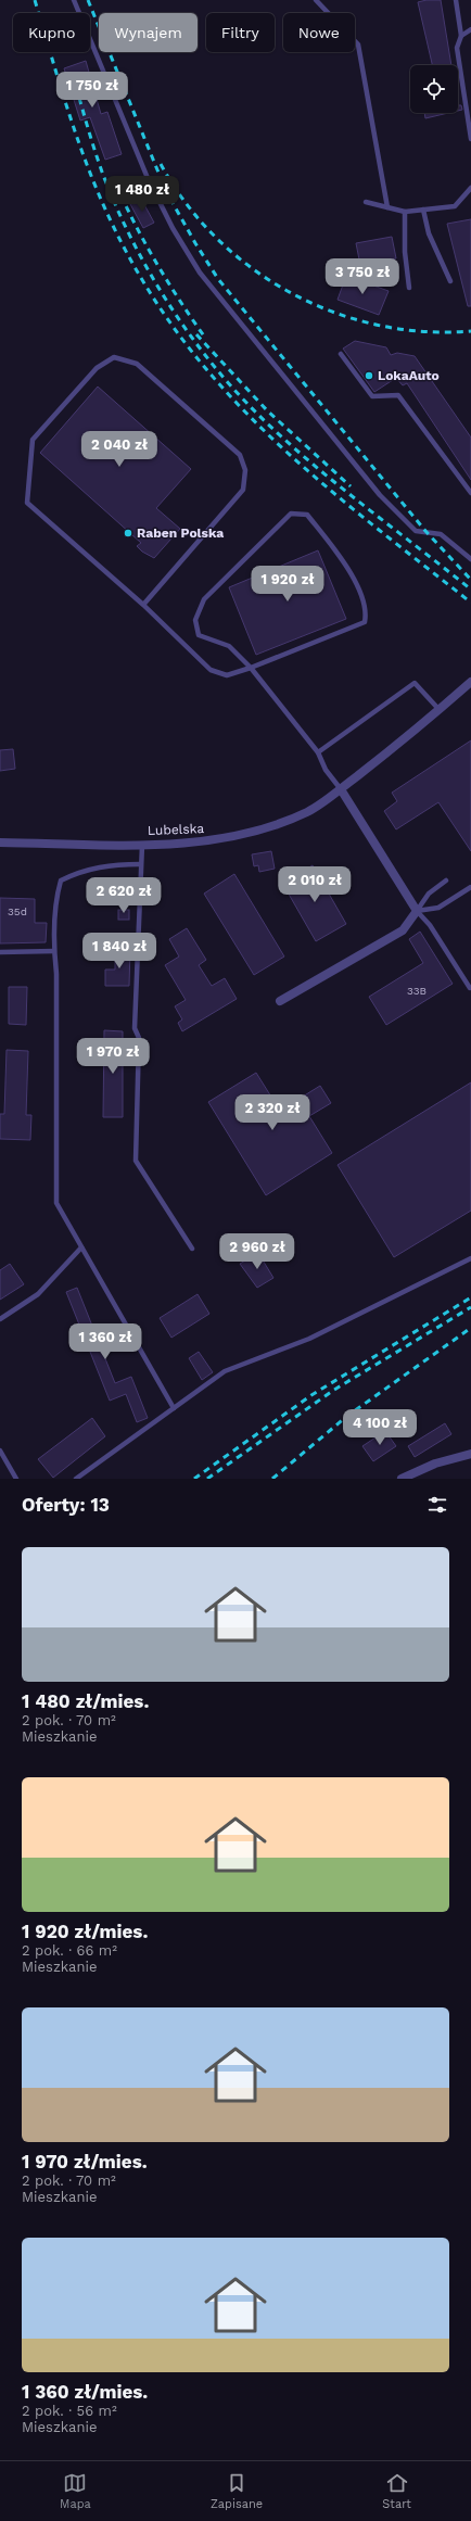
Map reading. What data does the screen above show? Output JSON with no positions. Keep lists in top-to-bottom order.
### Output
{
  "streets": {
    "street": ["Lubelska"]
  },
  "places": ["LokaAuto", "Raben Polska"],
  "house_numbers": ["35d", "33B"],
  "page": {
    "chip": [
      "Kupno",
      "Wynajem",
      "Filtry",
      "Nowe"
    ],
    "price": [
      "1 750 zł",
      "1 480 zł",
      "3 750 zł",
      "2 040 zł",
      "1 920 zł",
      "2 010 zł",
      "2 620 zł",
      "1 840 zł",
      "1 970 zł",
      "2 320 zł",
      "2 960 zł",
      "1 360 zł",
      "4 100 zł"
    ],
    "heading": "Oferty: 13",
    "list": [
      {
        "name": "1 480 zł/mies.",
        "note": "2 pok. · 70 m² · Mieszkanie"
      },
      {
        "name": "1 920 zł/mies.",
        "note": "2 pok. · 66 m² · Mieszkanie"
      },
      {
        "name": "1 970 zł/mies.",
        "note": "2 pok. · 70 m² · Mieszkanie"
      },
      {
        "name": "1 360 zł/mies.",
        "note": "2 pok. · 56 m² · Mieszkanie"
      }
    ],
    "tabs": ["Mapa", "Zapisane", "Start"]
  }
}
